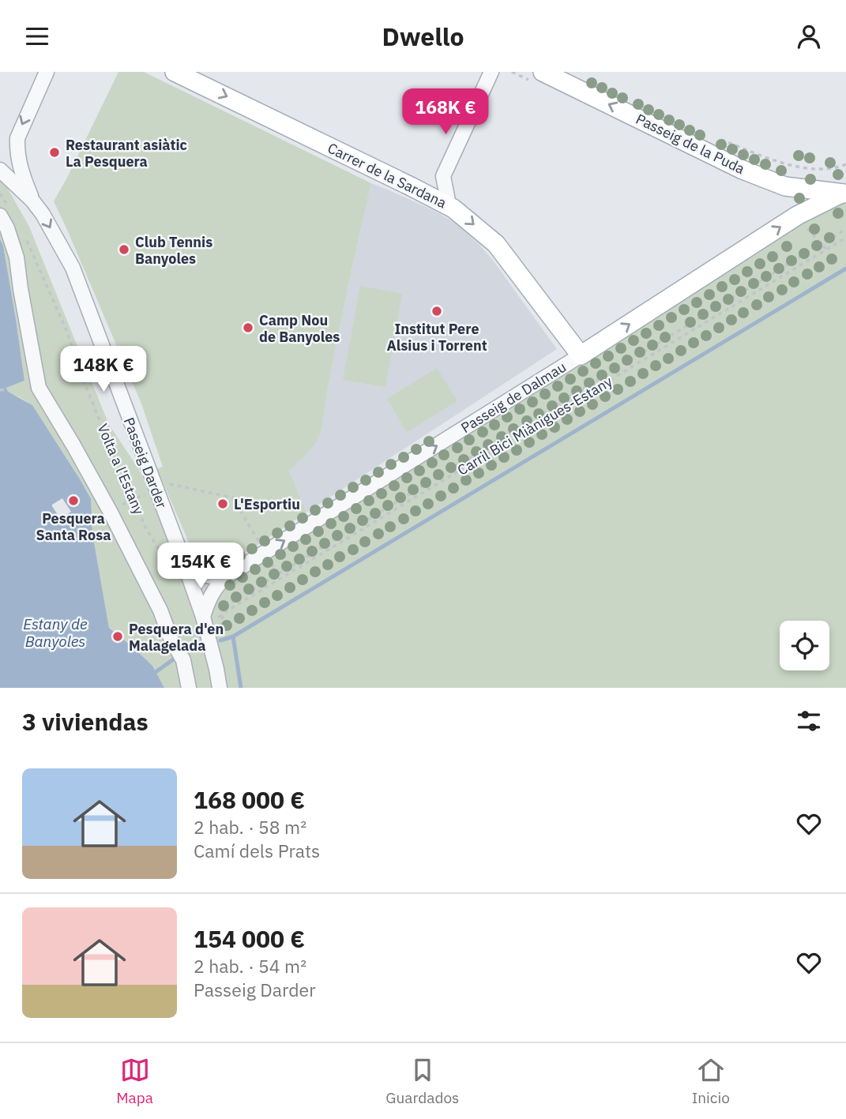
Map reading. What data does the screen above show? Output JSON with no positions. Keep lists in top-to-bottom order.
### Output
{
  "streets": {
    "main road": ["Passeig de la Puda", "Carrer de la Sardana", "Passeig de Dalmau"],
    "street": ["Passeig Darder"],
    "path": ["Carril Bici Miànigues-Estany", "Volta a l'Estany"]
  },
  "crossings": [
    ["Passeig de la Puda", "Passeig de Dalmau"],
    ["Carrer de la Sardana", "Passeig de Dalmau"],
    ["Passeig de Dalmau", "Passeig Darder"]
  ],
  "one_way": ["Passeig de la Puda", "Carrer de la Sardana", "Passeig de Dalmau"],
  "water": ["Estany de Banyoles"],
  "places": [
    "Restaurant asiàtic La Pesquera",
    "Club Tennis Banyoles",
    "Institut Pere Alsius i Torrent",
    "Camp Nou de Banyoles",
    "Pesquera Santa Rosa",
    "L'Esportiu",
    "Pesquera d'en Malagelada"
  ],
  "page": {
    "header": "Dwello",
    "price": ["168K €", "148K €", "154K €"],
    "heading": "3 viviendas",
    "list": [
      {
        "name": "168 000 €",
        "note": "2 hab. · 58 m² · Camí dels Prats"
      },
      {
        "name": "154 000 €",
        "note": "2 hab. · 54 m² · Passeig Darder"
      }
    ],
    "tabs": ["Mapa", "Guardados", "Inicio"]
  }
}
